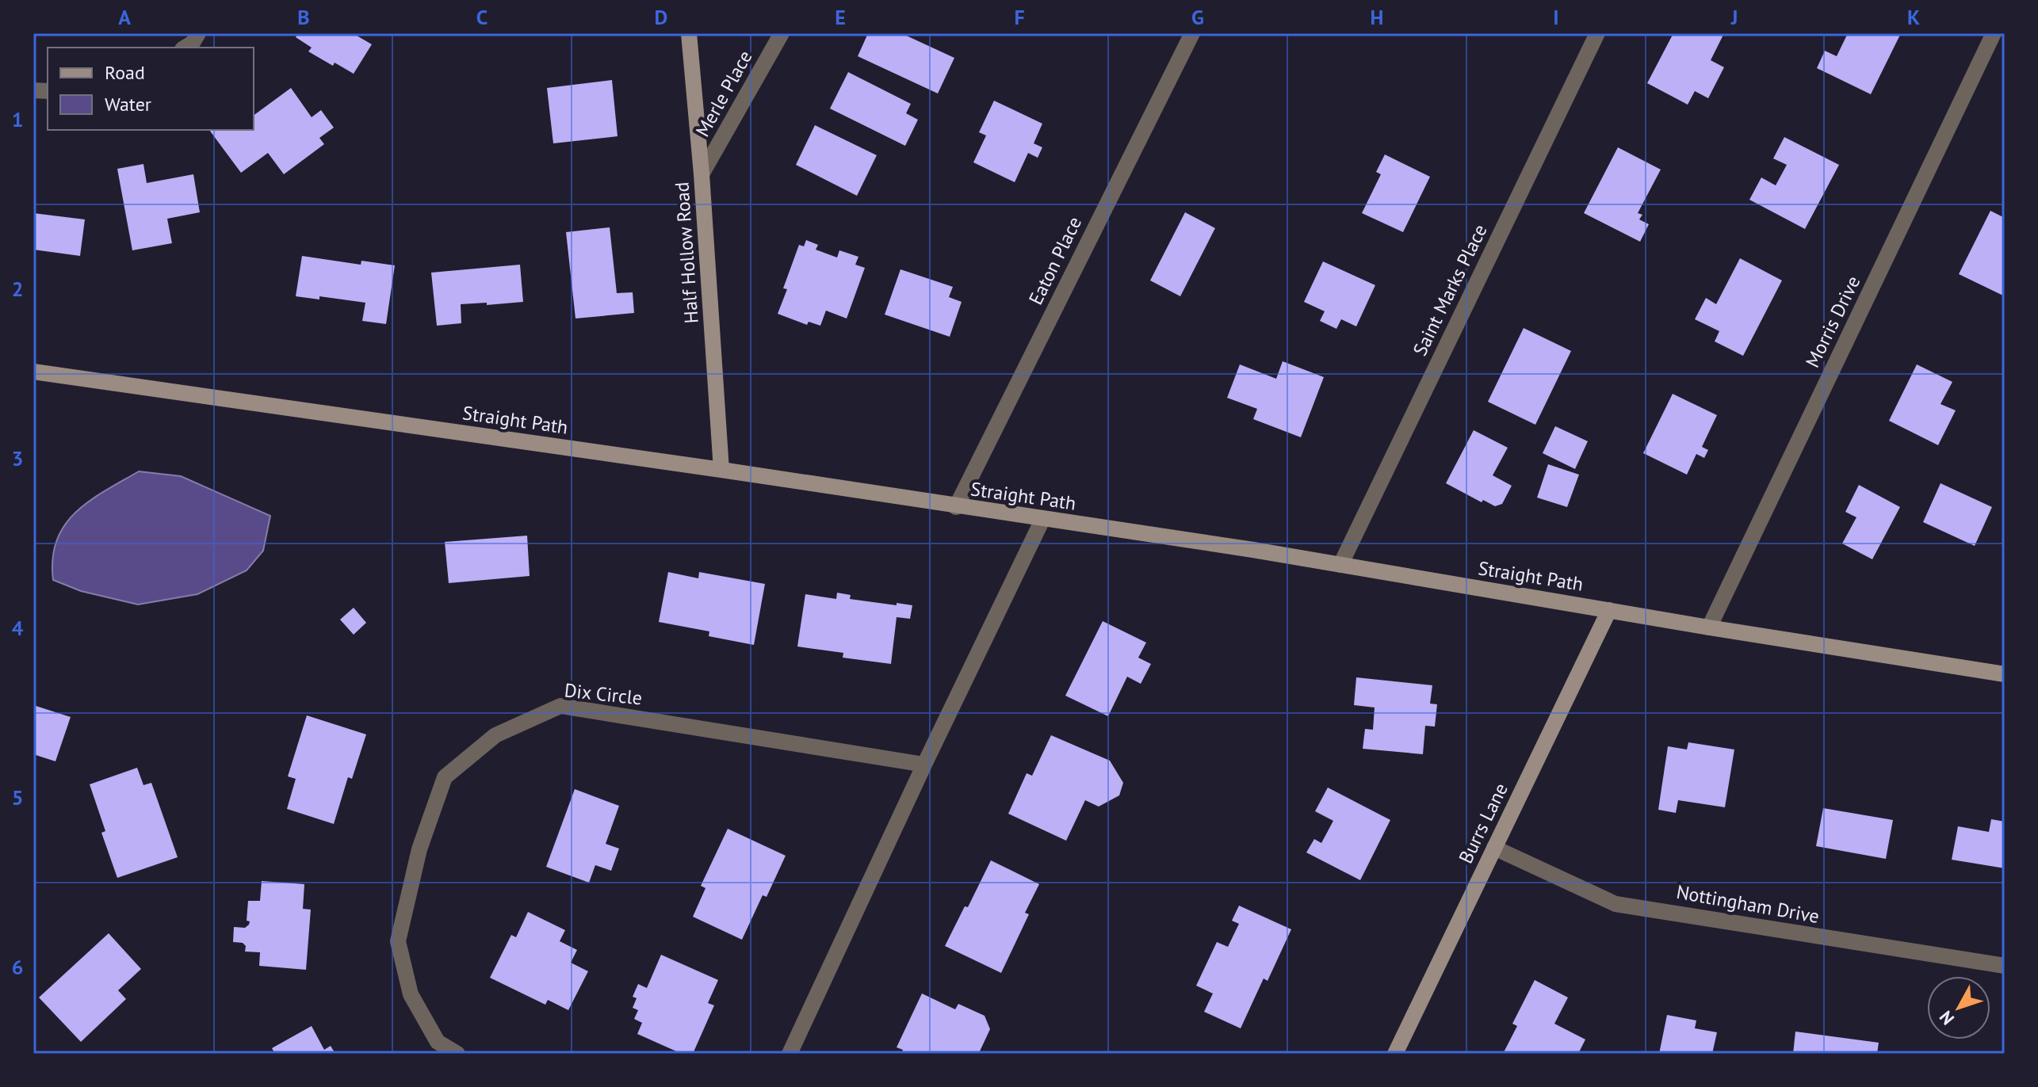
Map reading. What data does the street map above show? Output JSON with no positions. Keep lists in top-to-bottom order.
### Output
{
  "streets": {
    "main road": ["Half Hollow Road", "Straight Path", "Burrs Lane"],
    "street": [
      "Merle Place",
      "Eaton Place",
      "Saint Marks Place",
      "Morris Drive",
      "Dix Circle",
      "Nottingham Drive"
    ]
  },
  "crossings": [
    ["Merle Place", "Half Hollow Road"],
    ["Half Hollow Road", "Straight Path"],
    ["Eaton Place", "Straight Path"],
    ["Saint Marks Place", "Straight Path"],
    ["Morris Drive", "Straight Path"],
    ["Straight Path", "Burrs Lane"],
    ["Burrs Lane", "Nottingham Drive"]
  ],
  "legend": ["Road", "Water"],
  "north": "bottom left",
  "grid": {
    "columns": [
      "A",
      "B",
      "C",
      "D",
      "E",
      "F",
      "G",
      "H",
      "I",
      "J",
      "K"
    ],
    "rows": [
      "1",
      "2",
      "3",
      "4",
      "5",
      "6"
    ]
  }
}
